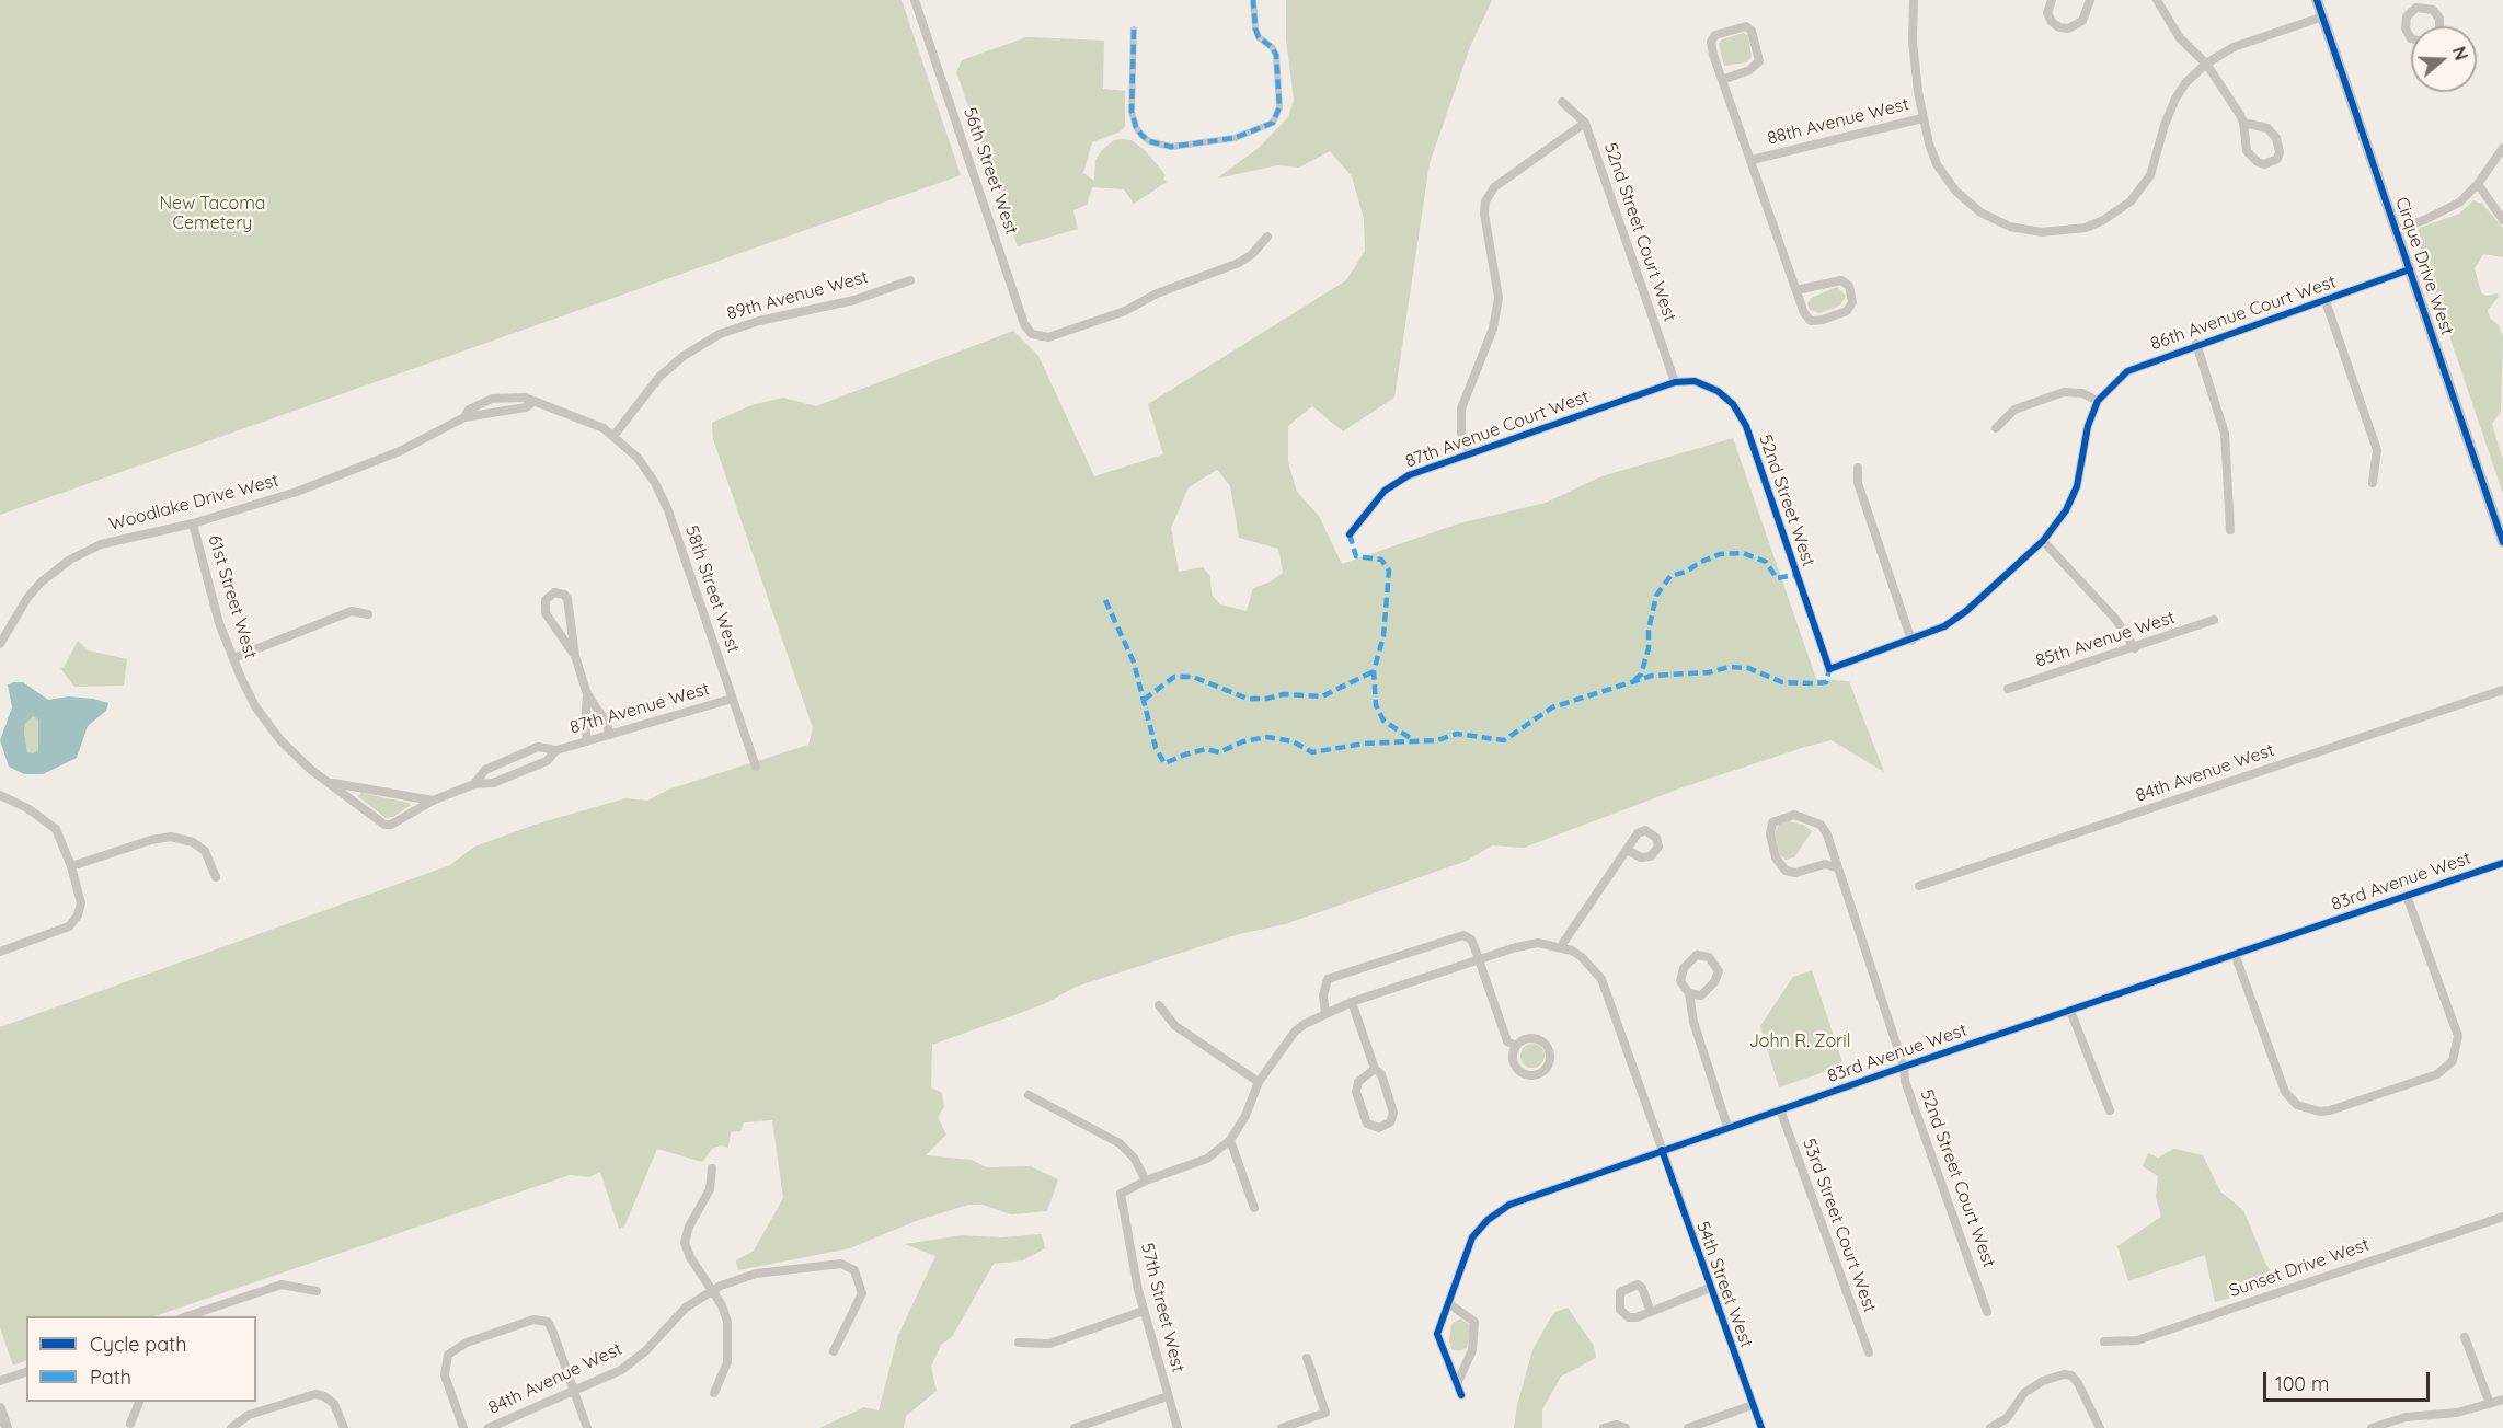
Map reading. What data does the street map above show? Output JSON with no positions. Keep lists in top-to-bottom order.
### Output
{
  "streets": {
    "street": [
      "88th Avenue West",
      "56th Street West",
      "52nd Street Court West",
      "Cirque Drive West",
      "89th Avenue West",
      "86th Avenue Court West",
      "87th Avenue Court West",
      "52nd Street West",
      "Woodlake Drive West",
      "58th Street West",
      "61st Street West",
      "85th Avenue West",
      "87th Avenue West",
      "84th Avenue West",
      "83rd Avenue West",
      "53rd Street Court West",
      "Sunset Drive West",
      "54th Street West",
      "57th Street West"
    ]
  },
  "crossings": [
    ["88th Avenue West", "Cirque Drive West"],
    ["52nd Street Court West", "87th Avenue Court West"],
    ["52nd Street Court West", "52nd Street West"],
    ["52nd Street Court West", "83rd Avenue West"],
    ["Cirque Drive West", "86th Avenue Court West"],
    ["89th Avenue West", "Woodlake Drive West"],
    ["89th Avenue West", "58th Street West"],
    ["87th Avenue Court West", "52nd Street West"],
    ["Woodlake Drive West", "58th Street West"],
    ["Woodlake Drive West", "61st Street West"],
    ["58th Street West", "87th Avenue West"],
    ["61st Street West", "87th Avenue West"],
    ["83rd Avenue West", "53rd Street Court West"],
    ["83rd Avenue West", "54th Street West"]
  ],
  "parks": ["New Tacoma Cemetery", "John R. Zoril"],
  "legend": ["Cycle path", "Path"],
  "scale_bar": "100 m",
  "north": "right"
}
